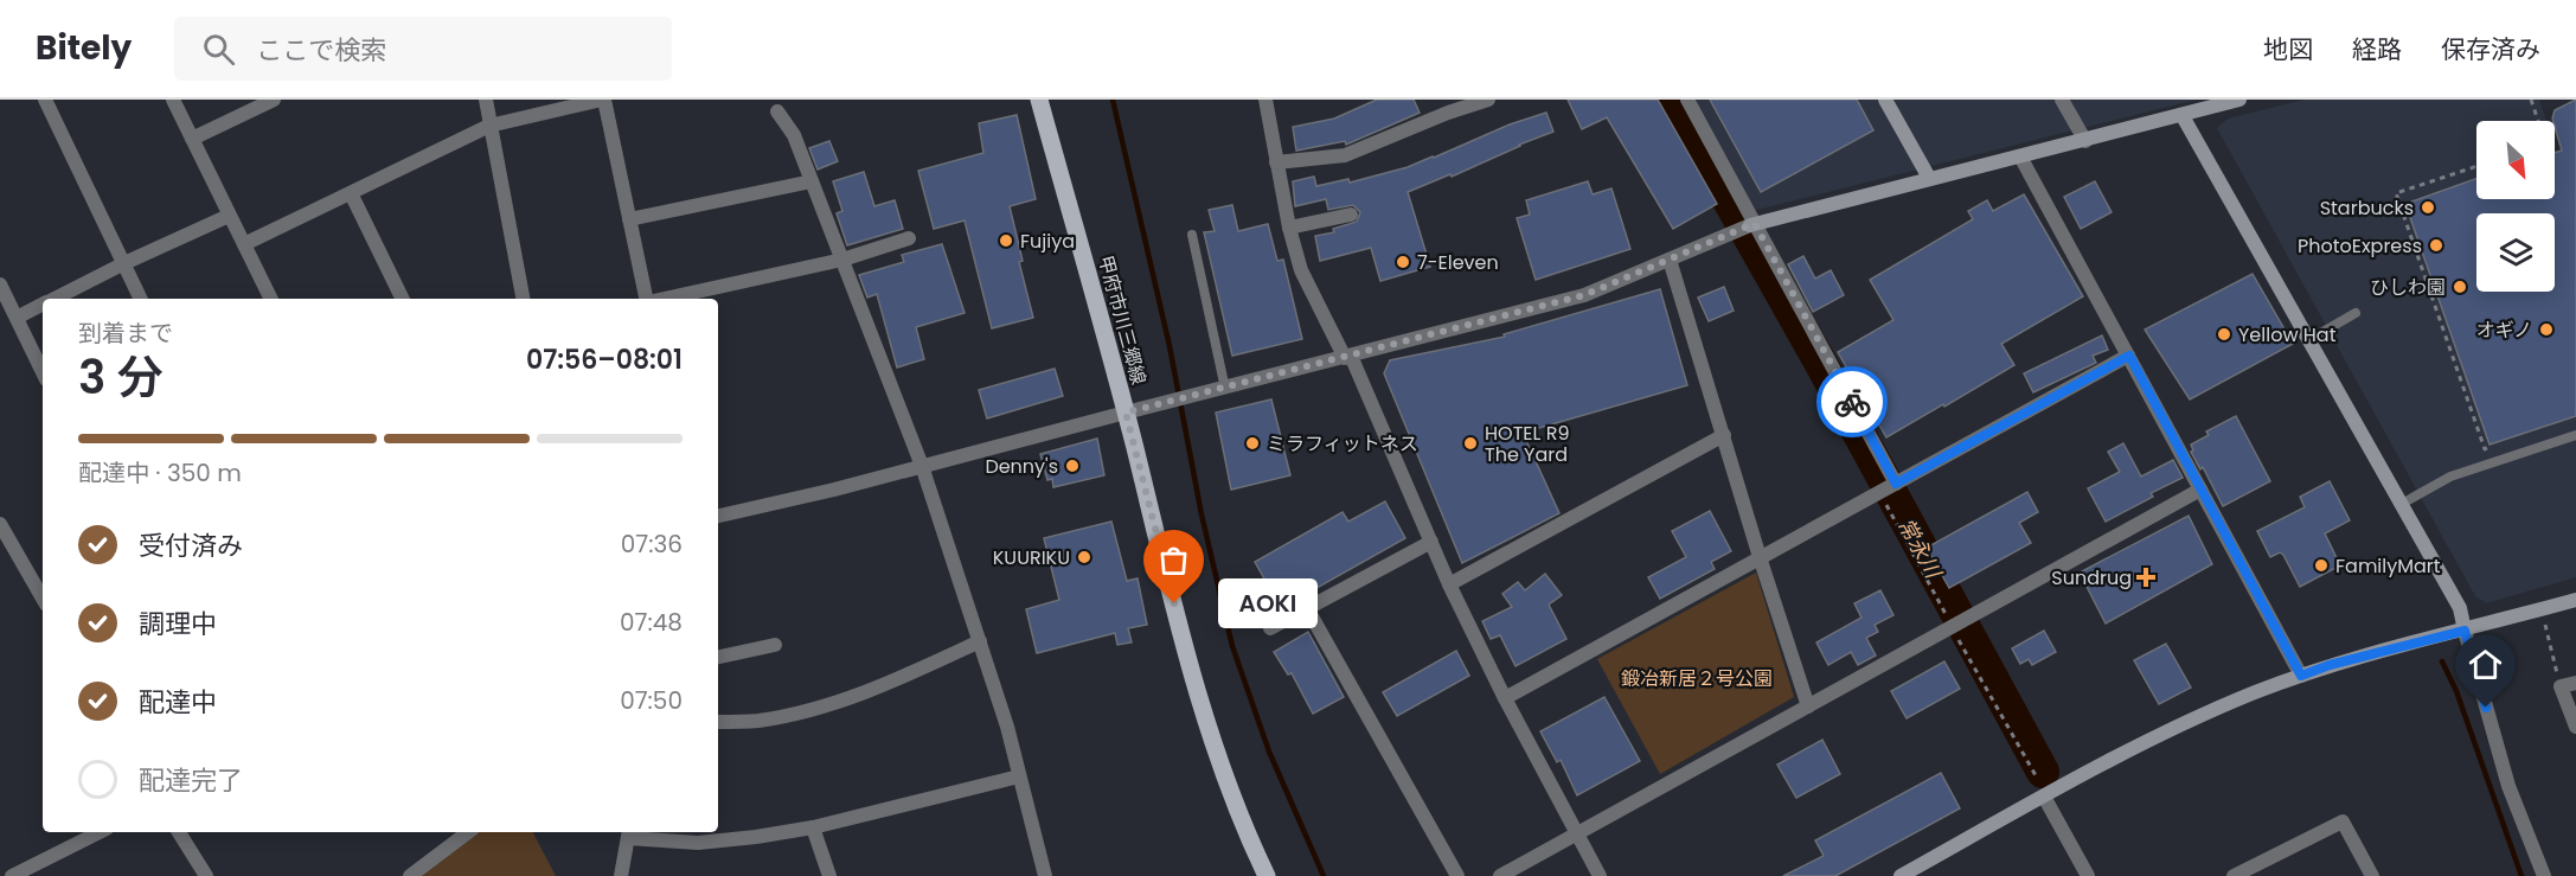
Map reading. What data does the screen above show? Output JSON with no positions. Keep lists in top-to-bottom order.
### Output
{
  "streets": {
    "main road": ["甲府市川三郷線"]
  },
  "water": ["常永川"],
  "parks": ["鍛冶新居２号公園"],
  "places": {
    "other": [
      "Starbucks",
      "Fujiya",
      "PhotoExpress",
      "7-Eleven",
      "ひしわ園",
      "オギノ",
      "Yellow Hat",
      "ミラフィットネス",
      "HOTEL R9 The Yard",
      "Denny's",
      "KUURIKU",
      "FamilyMart",
      "AOKI"
    ],
    "health": ["Sundrug"]
  },
  "north": "bottom right",
  "page": {
    "header": "Bitely",
    "search": "ここで検索",
    "nav": ["地図", "経路", "保存済み"],
    "heading": ["3 分", "到着まで", "07:56–08:01"],
    "bar": "配達中 · 350 m",
    "list": [
      ["受付済み", "07:36"],
      ["調理中", "07:48"],
      ["配達中", "07:50"],
      "配達完了"
    ],
    "bubble": "AOKI"
  }
}
